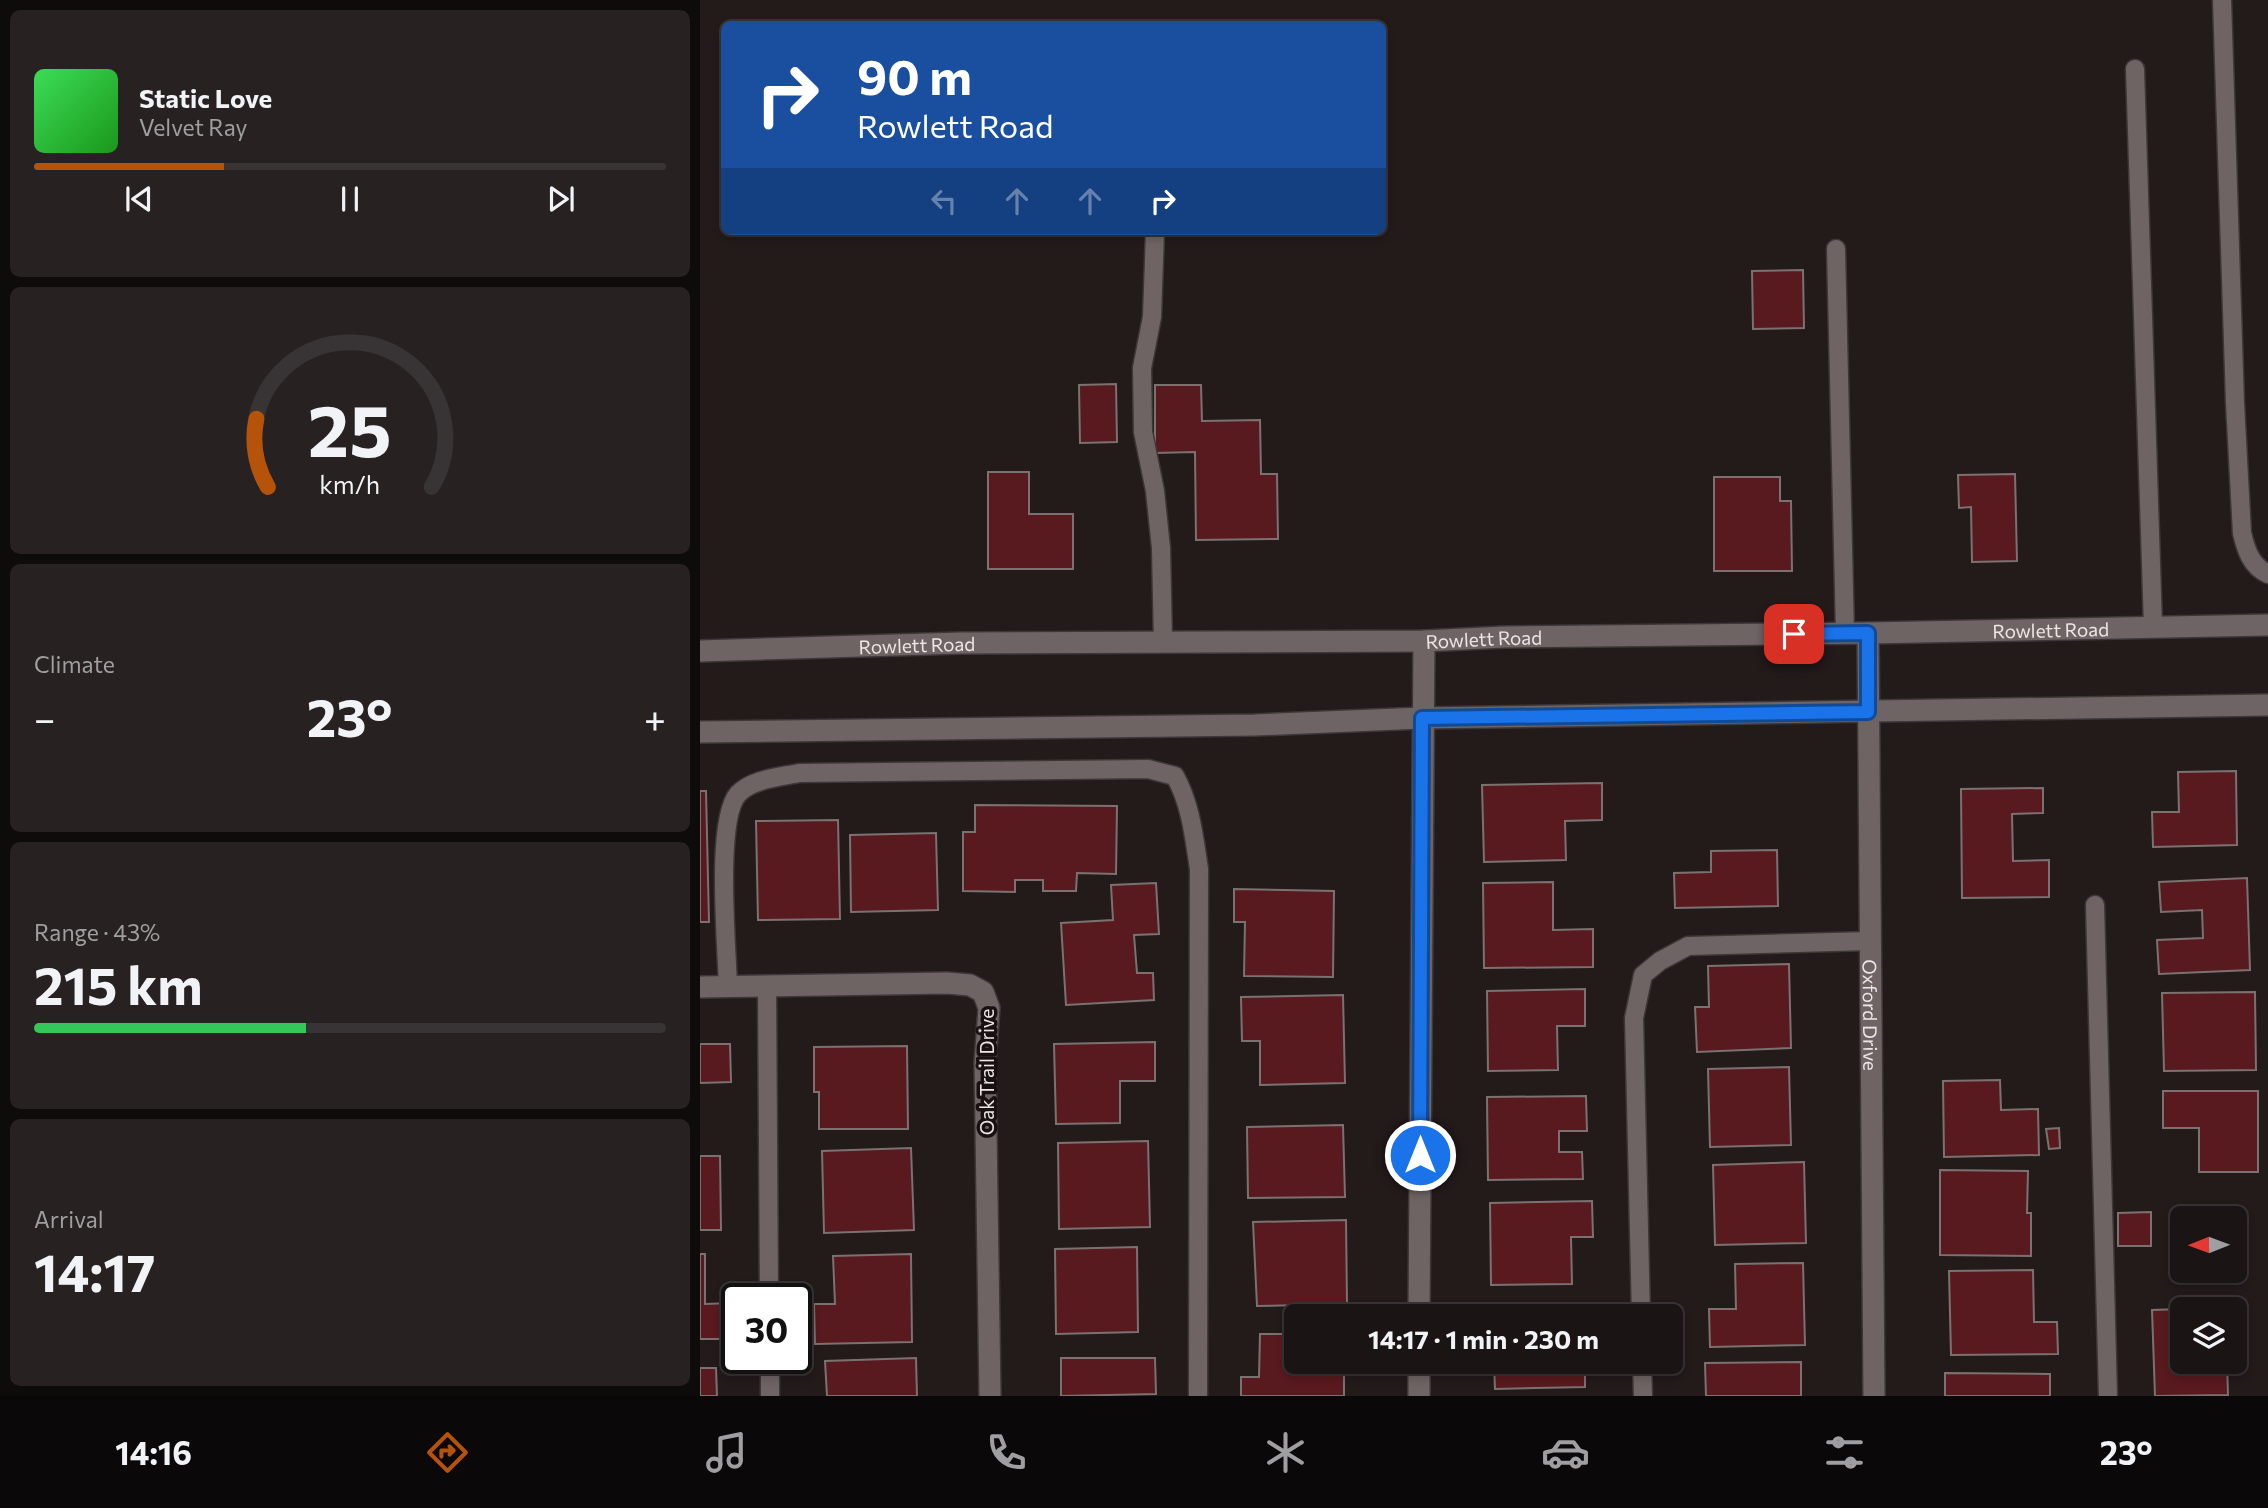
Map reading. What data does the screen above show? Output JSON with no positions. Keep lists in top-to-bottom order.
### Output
{
  "streets": {
    "main road": ["Rowlett Road", "Oxford Drive", "Oak Trail Drive"]
  },
  "crossings": [
    ["Rowlett Road", "Oxford Drive"]
  ],
  "north": "left",
  "page": {
    "turn": ["90 m", "Rowlett Road"],
    "song": ["Static Love", "Velvet Ray"],
    "tile": [
      "Climate",
      ["Range · 43%", "215 km"],
      ["Arrival", "14:17"]
    ],
    "heat": ["−", "23°", "+"],
    "limit": "30",
    "trip": "14:17 · 1 min · 230 m",
    "tabs": ["14:16", "23°"],
    "gauge": ["25", "km/h"]
  }
}
